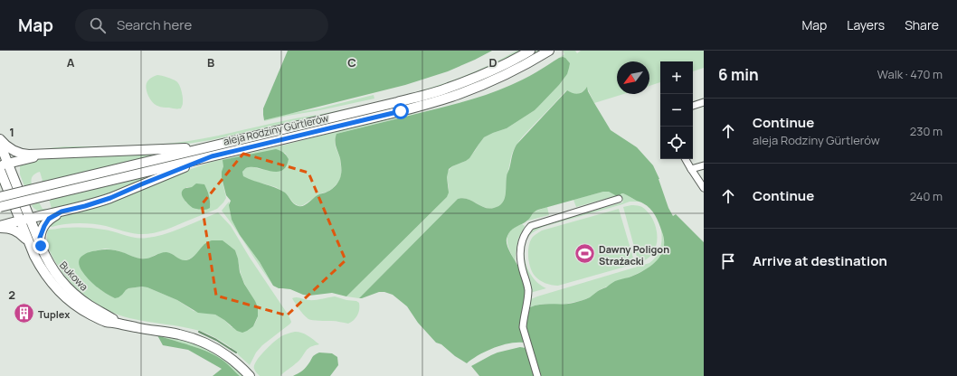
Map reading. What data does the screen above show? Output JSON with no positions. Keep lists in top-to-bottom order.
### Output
{
  "streets": {
    "main road": ["aleja Rodziny Gürtlerów", "Bukowa"]
  },
  "places": {
    "sports": ["Dawny Poligon Strażacki"],
    "building": ["Tuplex"]
  },
  "north": "bottom left",
  "page": {
    "header": "Map",
    "search": "Search here",
    "nav": ["Map", "Layers", "Share"],
    "heading": ["6 min", "Walk · 470 m"],
    "map_buttons": ["+", "−"],
    "list": [
      ["Continue", "aleja Rodziny Gürtlerów", "230 m"],
      ["Continue", "240 m"],
      "Arrive at destination"
    ]
  },
  "grid": {
    "columns": [
      "A",
      "B",
      "C",
      "D"
    ],
    "rows": ["1", "2"]
  }
}
